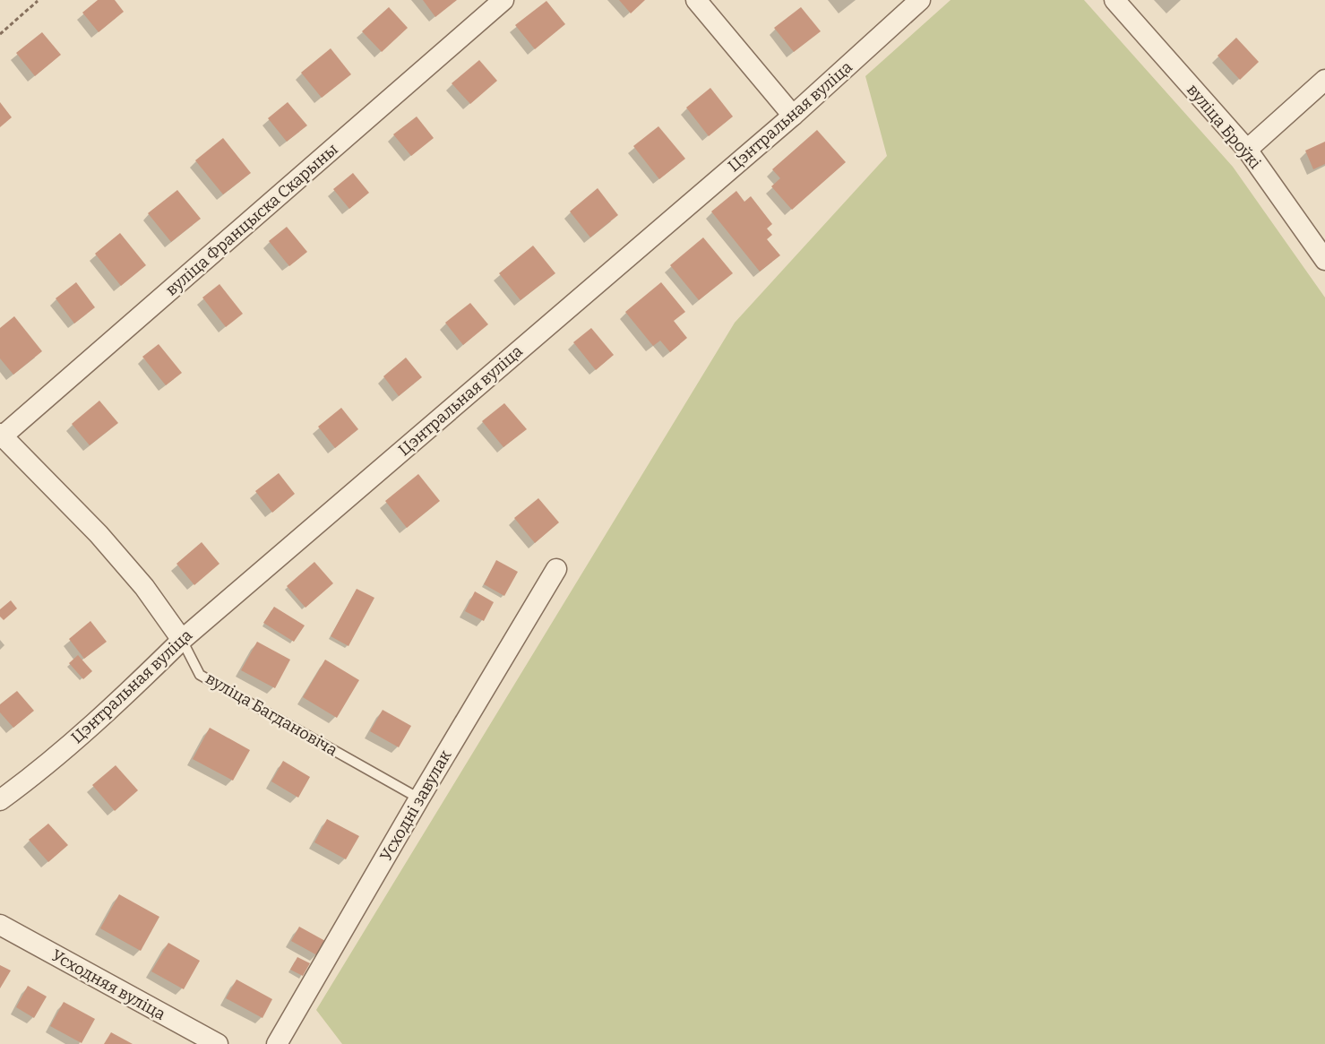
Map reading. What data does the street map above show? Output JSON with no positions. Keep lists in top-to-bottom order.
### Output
{
  "streets": {
    "street": [
      "Цэнтральная вуліца",
      "вуліца Броўкі",
      "вуліца Францыска Скарыны",
      "вуліца Багдановіча",
      "Усходні завулак",
      "Усходняя вуліца"
    ]
  },
  "crossings": [
    ["Цэнтральная вуліца", "вуліца Багдановіча"],
    ["вуліца Францыска Скарыны", "вуліца Багдановіча"],
    ["вуліца Багдановіча", "Усходні завулак"]
  ]
}
